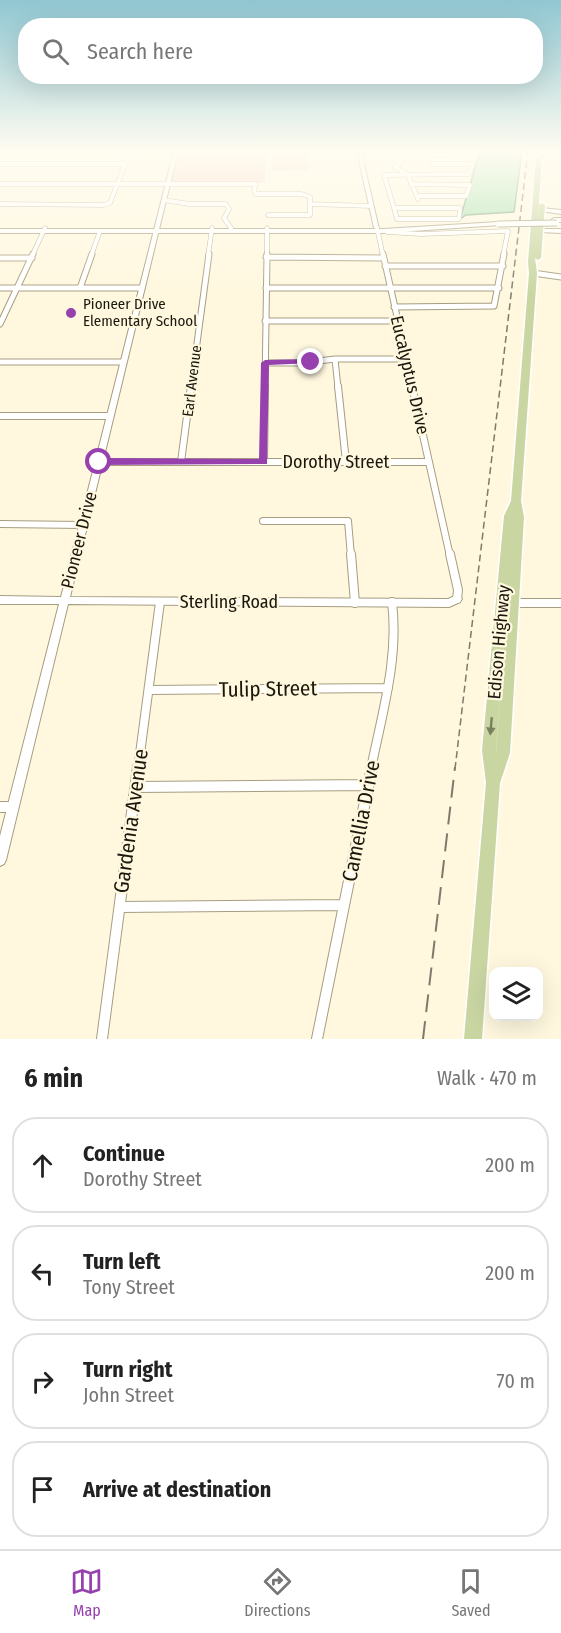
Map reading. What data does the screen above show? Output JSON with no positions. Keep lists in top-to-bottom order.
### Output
{
  "streets": {
    "main road": ["Edison Highway"],
    "street": [
      "Eucalyptus Drive",
      "Earl Avenue",
      "Dorothy Street",
      "Pioneer Drive",
      "Sterling Road",
      "Tulip Street",
      "Gardenia Avenue",
      "Camellia Drive"
    ]
  },
  "crossings": [
    ["Eucalyptus Drive", "Dorothy Street"],
    ["Eucalyptus Drive", "Sterling Road"],
    ["Earl Avenue", "Dorothy Street"],
    ["Dorothy Street", "Pioneer Drive"],
    ["Pioneer Drive", "Sterling Road"],
    ["Sterling Road", "Gardenia Avenue"],
    ["Sterling Road", "Camellia Drive"],
    ["Tulip Street", "Gardenia Avenue"],
    ["Tulip Street", "Camellia Drive"]
  ],
  "places": ["Pioneer Drive Elementary School"],
  "page": {
    "search": "Search here",
    "heading": ["6 min", "Walk · 470 m"],
    "list": [
      ["Continue", "Dorothy Street", "200 m"],
      ["Turn left", "Tony Street", "200 m"],
      ["Turn right", "John Street", "70 m"],
      "Arrive at destination"
    ],
    "nav": ["Map", "Directions", "Saved"]
  }
}
